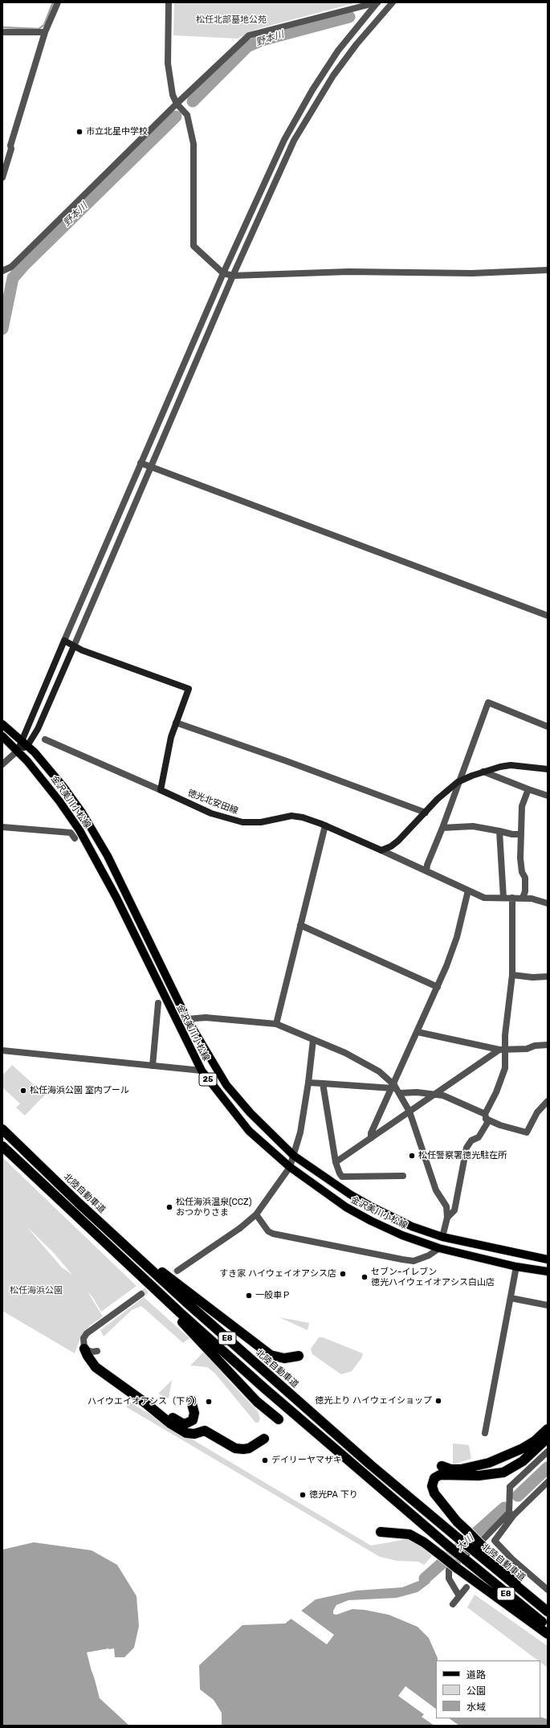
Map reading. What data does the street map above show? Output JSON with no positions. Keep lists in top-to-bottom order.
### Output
{
  "streets": {
    "highway": ["北陸自動車道", "E8"],
    "main road": ["金沢美川小松線", "徳光北安田線", "25"]
  },
  "water": ["野本川", "大川"],
  "parks": ["松任北部墓地公苑", "松任海浜公園"],
  "places": [
    "市立北星中学校",
    "松任海浜公園 室内プール",
    "松任警察署徳光駐在所",
    "松任海浜温泉(CCZ) おつかりさま",
    "すき家 ハイウェイオアシス店",
    "セブン-イレブン 徳光ハイウェイオアシス白山店",
    "一般車Ｐ",
    "徳光上り ハイウェイショップ",
    "ハイウエイオアシス（下り）",
    "デイリーヤマザキ",
    "徳光PA 下り"
  ],
  "legend": ["道路", "公園", "水域"]
}
